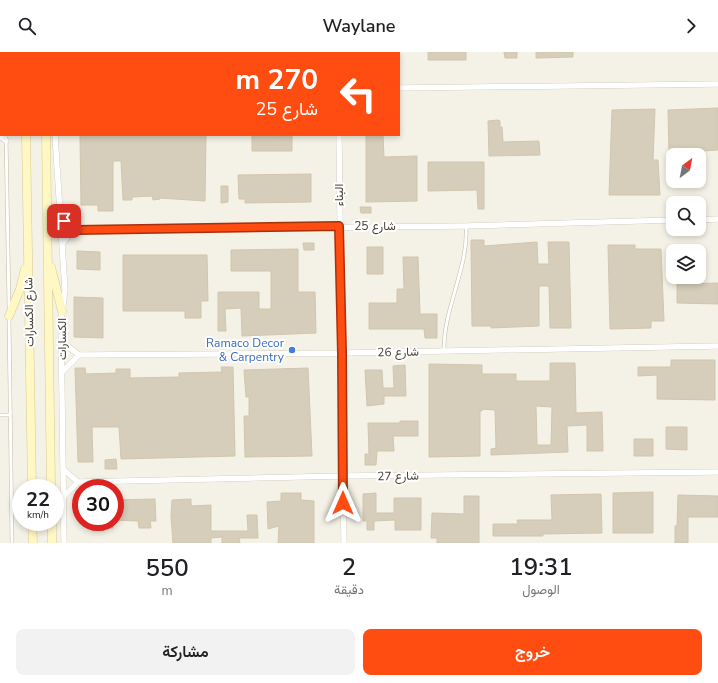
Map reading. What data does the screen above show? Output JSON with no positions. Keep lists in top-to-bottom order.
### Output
{
  "streets": {
    "street": [
      "البناء",
      "شارع 25",
      "شارع الكسارات",
      "الكسارات",
      "شارع 26",
      "شارع 27"
    ]
  },
  "crossings": [
    ["البناء", "شارع 25"],
    ["البناء", "شارع 26"],
    ["البناء", "شارع 27"]
  ],
  "places": ["Ramaco Decor & Carpentry"],
  "north": "top right",
  "page": {
    "header": "Waylane",
    "turn": ["270 m", "شارع 25"],
    "speed": "22 km/h",
    "limit": "30",
    "eta": [
      "19:31",
      "الوصول",
      "2",
      "دقيقة",
      "550",
      "m"
    ],
    "buttons": ["خروج", "مشاركة"]
  }
}
